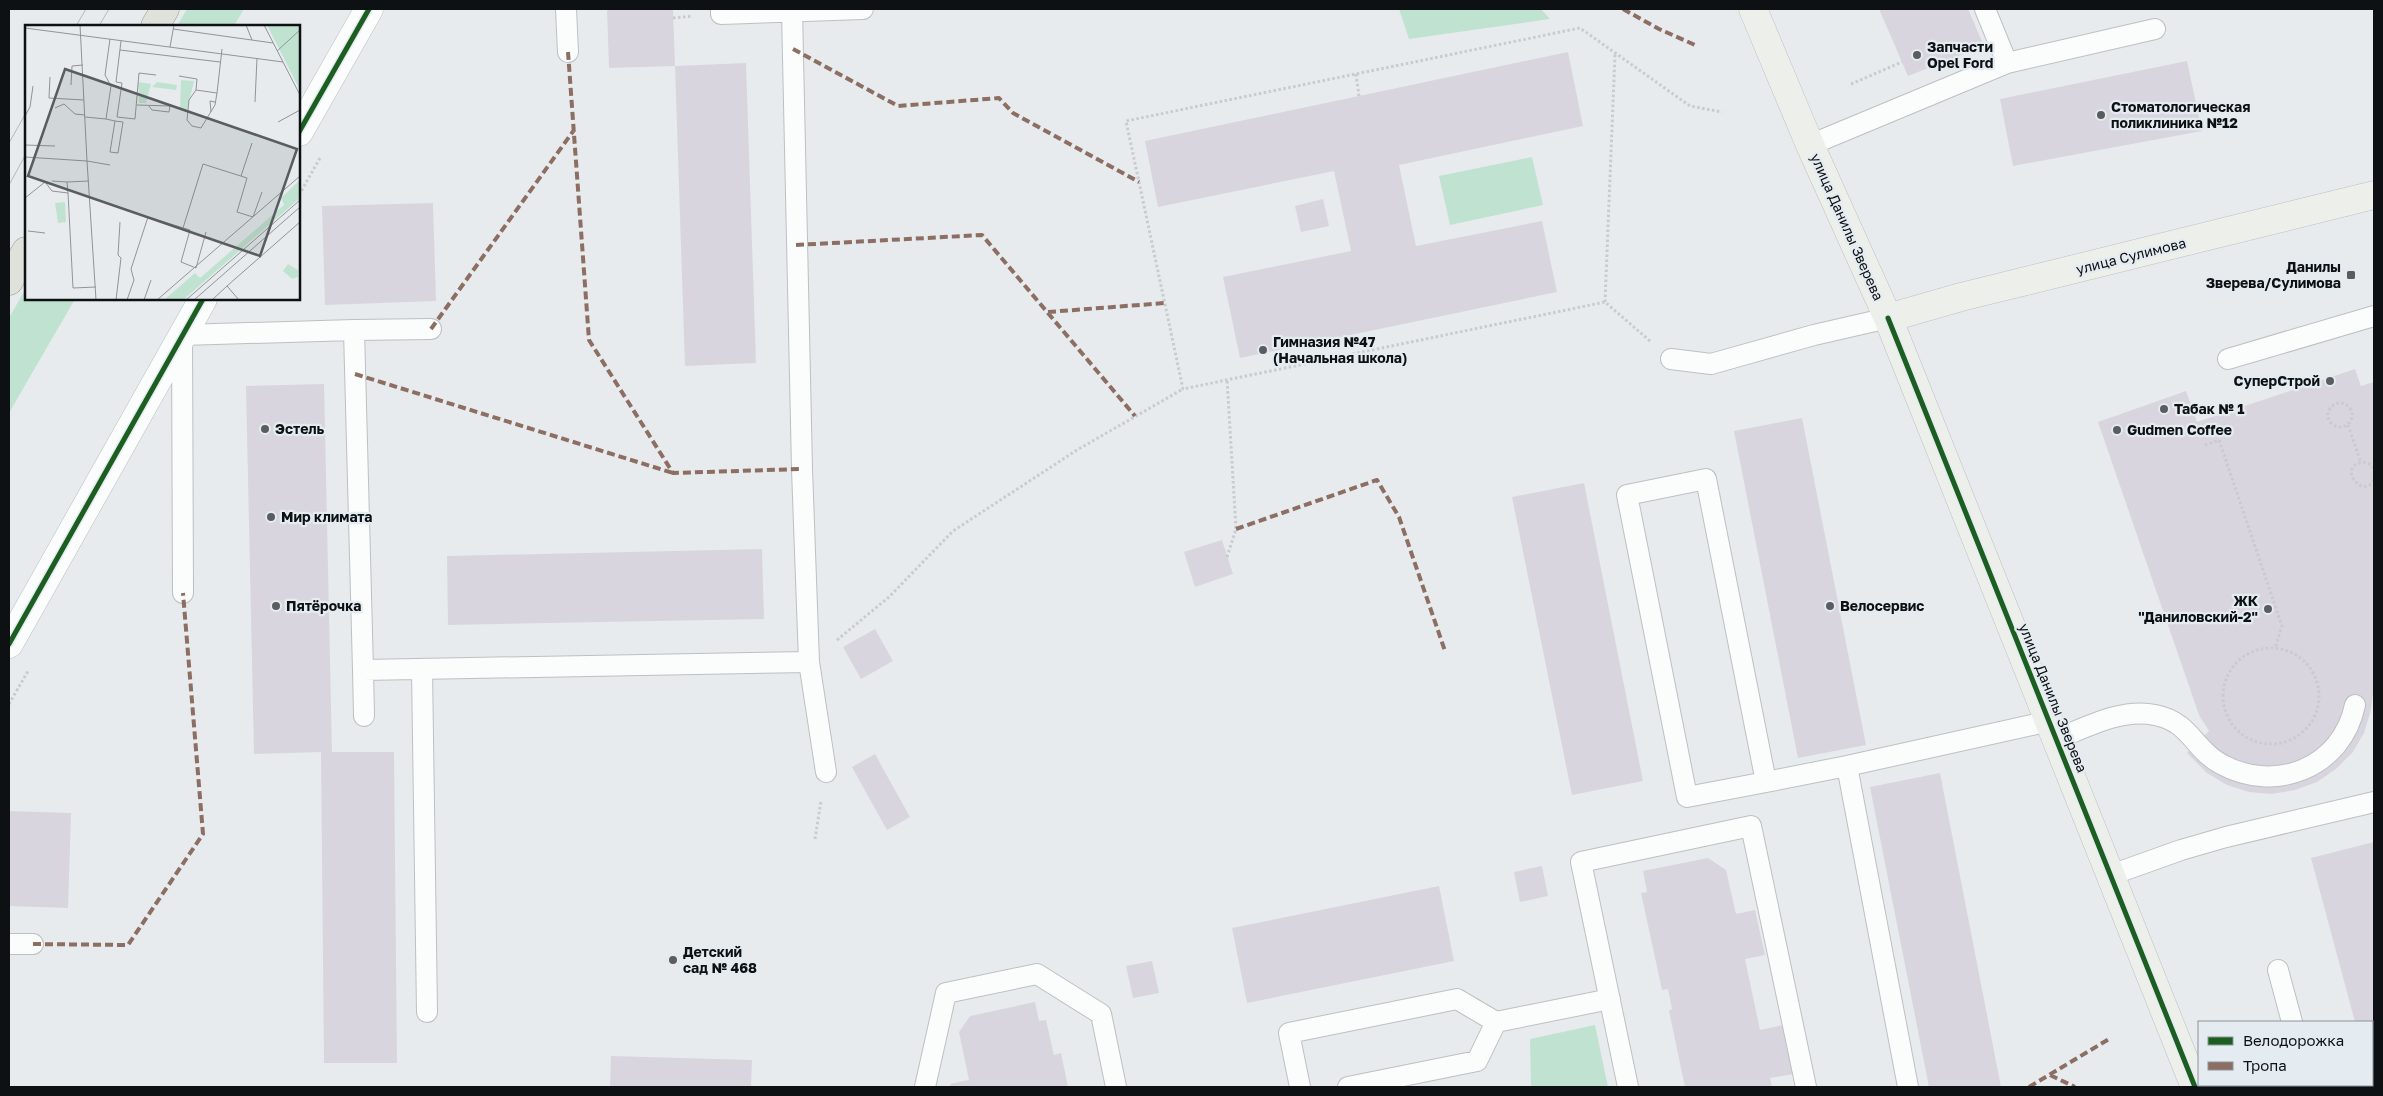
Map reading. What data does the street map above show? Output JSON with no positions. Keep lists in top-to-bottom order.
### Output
{
  "streets": {
    "main road": ["улица Данилы Зверева", "улица Сулимова"]
  },
  "crossings": [
    ["улица Данилы Зверева", "улица Сулимова"]
  ],
  "places": {
    "other": [
      "Запчасти Opel Ford",
      "Стоматологическая поликлиника №12",
      "Гимназия №47 (Начальная школа)",
      "СуперСтрой",
      "Табак № 1",
      "Эстель",
      "Gudmen Coffee",
      "Мир климата",
      "Пятёрочка",
      "Велосервис",
      "ЖК \"Даниловский-2\"",
      "Детский сад № 468"
    ],
    "transit": ["Данилы Зверева/Сулимова"]
  },
  "legend": ["Велодорожка", "Тропа"]
}
